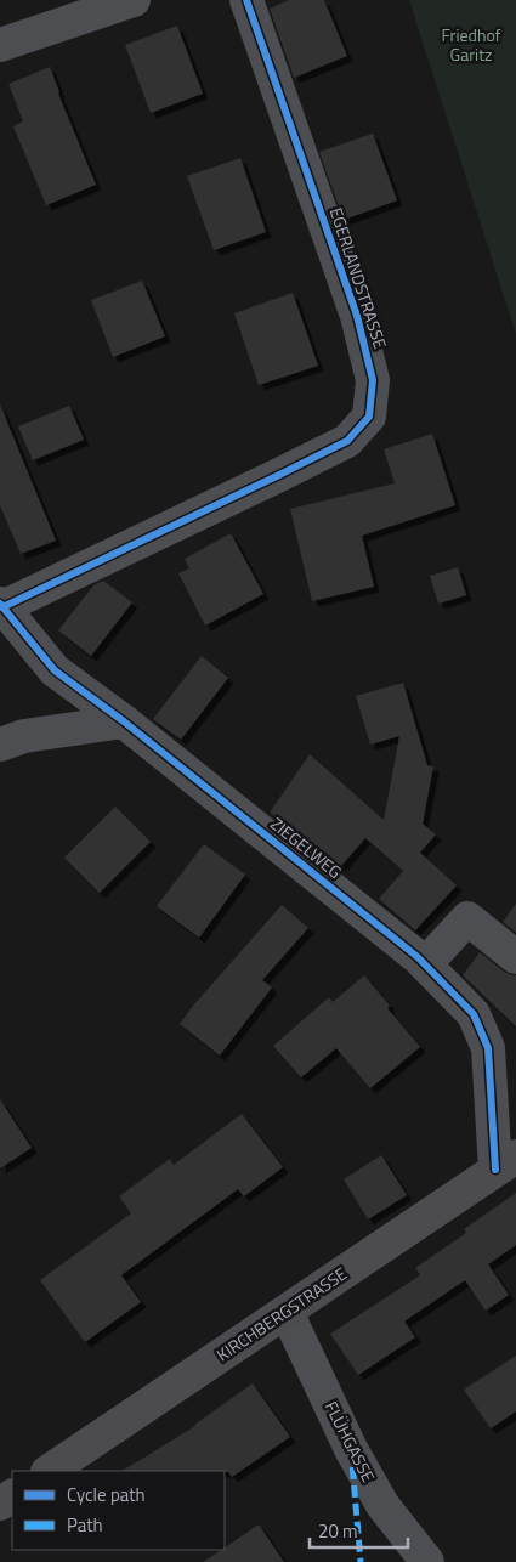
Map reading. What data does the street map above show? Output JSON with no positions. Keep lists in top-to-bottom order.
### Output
{
  "streets": {
    "street": [
      "EGERLANDSTRASSE",
      "ZIEGELWEG",
      "KIRCHBERGSTRASSE",
      "FLÜHGASSE"
    ]
  },
  "crossings": [
    ["EGERLANDSTRASSE", "ZIEGELWEG"],
    ["ZIEGELWEG", "KIRCHBERGSTRASSE"],
    ["KIRCHBERGSTRASSE", "FLÜHGASSE"]
  ],
  "parks": ["Friedhof Garitz"],
  "legend": ["Cycle path", "Path"],
  "scale_bar": "20 m"
}
